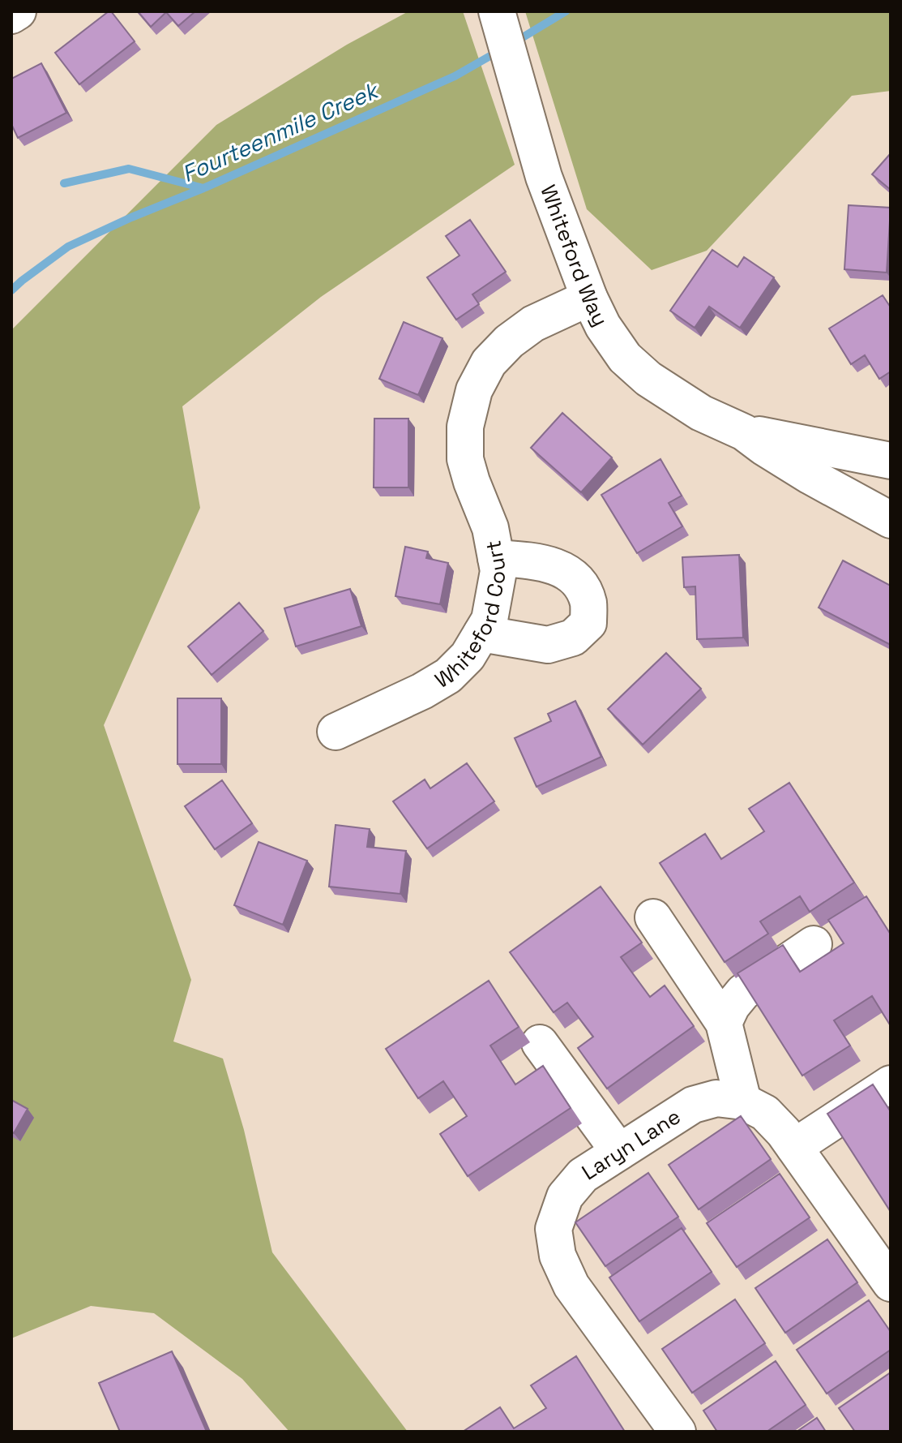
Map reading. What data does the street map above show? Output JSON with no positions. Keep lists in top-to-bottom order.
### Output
{
  "streets": {
    "street": ["Whiteford Way", "Whiteford Court", "Laryn Lane"]
  },
  "crossings": [
    ["Whiteford Way", "Whiteford Court"]
  ],
  "water": ["Fourteenmile Creek"]
}
